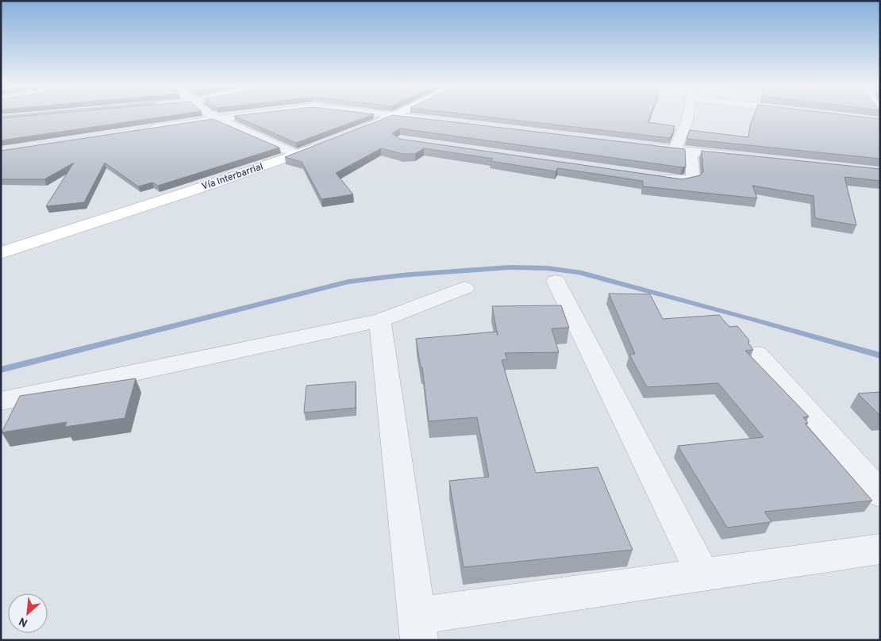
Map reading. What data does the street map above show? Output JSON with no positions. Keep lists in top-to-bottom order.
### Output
{
  "streets": {
    "main road": ["Vía Interbarrial"]
  },
  "north": "bottom left"
}
